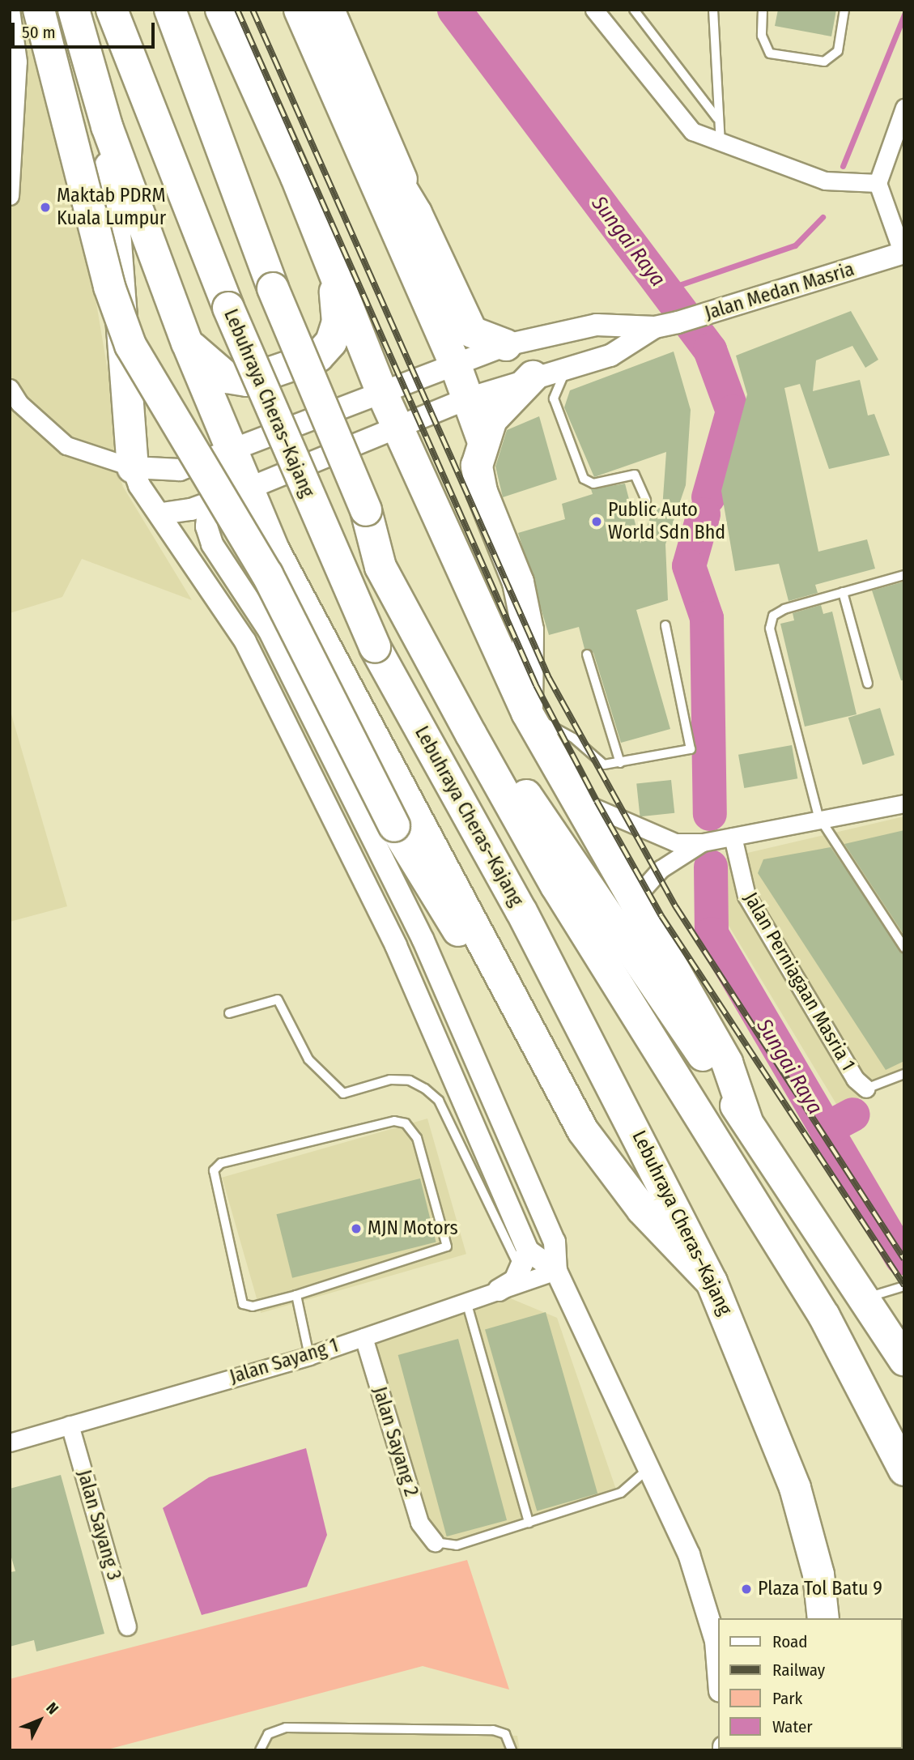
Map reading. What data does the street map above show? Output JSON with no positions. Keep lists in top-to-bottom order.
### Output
{
  "streets": {
    "highway": ["Lebuhraya Cheras–Kajang"],
    "street": [
      "Jalan Medan Masria",
      "Jalan Perniagaan Masria 1",
      "Jalan Sayang 1",
      "Jalan Sayang 2",
      "Jalan Sayang 3"
    ]
  },
  "crossings": [
    ["Jalan Sayang 1", "Jalan Sayang 2"],
    ["Jalan Sayang 1", "Jalan Sayang 3"]
  ],
  "water": ["Sungai Raya"],
  "places": [
    "Maktab PDRM Kuala Lumpur",
    "Public Auto World Sdn Bhd",
    "MJN Motors",
    "Plaza Tol Batu 9"
  ],
  "legend": [
    "Road",
    "Railway",
    "Park",
    "Water"
  ],
  "scale_bar": "50 m",
  "north": "top right"
}
